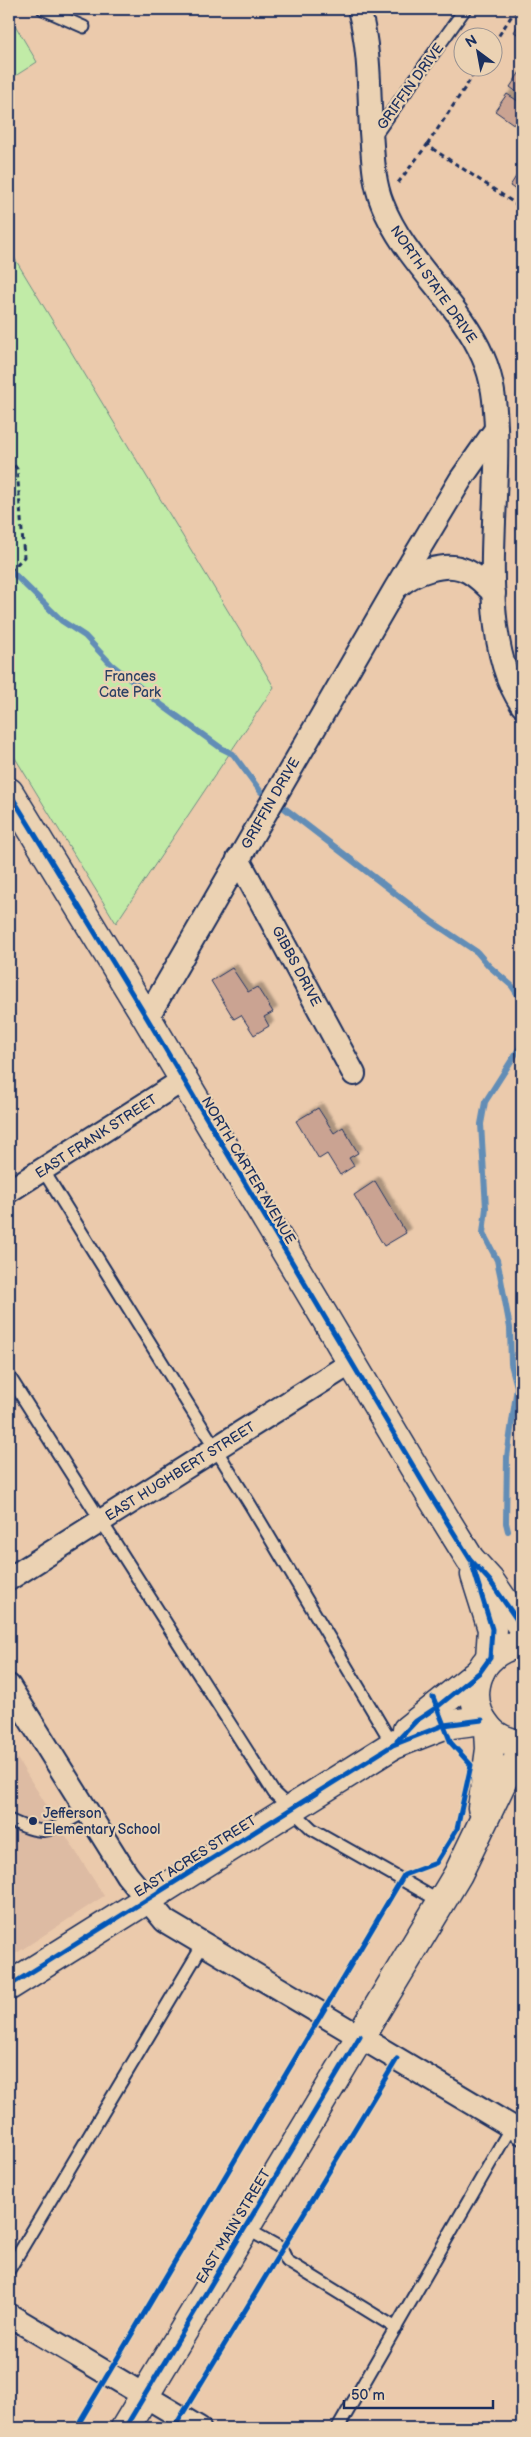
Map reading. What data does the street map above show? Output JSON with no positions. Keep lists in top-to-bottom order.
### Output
{
  "streets": {
    "street": [
      "GRIFFIN DRIVE",
      "NORTH STATE DRIVE",
      "GIBBS DRIVE",
      "EAST FRANK STREET",
      "NORTH CARTER AVENUE",
      "EAST HUGHBERT STREET",
      "EAST ACRES STREET",
      "EAST MAIN STREET"
    ]
  },
  "crossings": [
    ["GRIFFIN DRIVE", "NORTH STATE DRIVE"],
    ["GRIFFIN DRIVE", "GIBBS DRIVE"],
    ["GRIFFIN DRIVE", "NORTH CARTER AVENUE"],
    ["EAST FRANK STREET", "NORTH CARTER AVENUE"],
    ["NORTH CARTER AVENUE", "EAST HUGHBERT STREET"],
    ["NORTH CARTER AVENUE", "EAST ACRES STREET"],
    ["NORTH CARTER AVENUE", "EAST MAIN STREET"],
    ["EAST ACRES STREET", "EAST MAIN STREET"]
  ],
  "parks": ["Frances Cate Park"],
  "places": ["Jefferson Elementary School"],
  "scale_bar": "50 m",
  "north": "top left"
}
